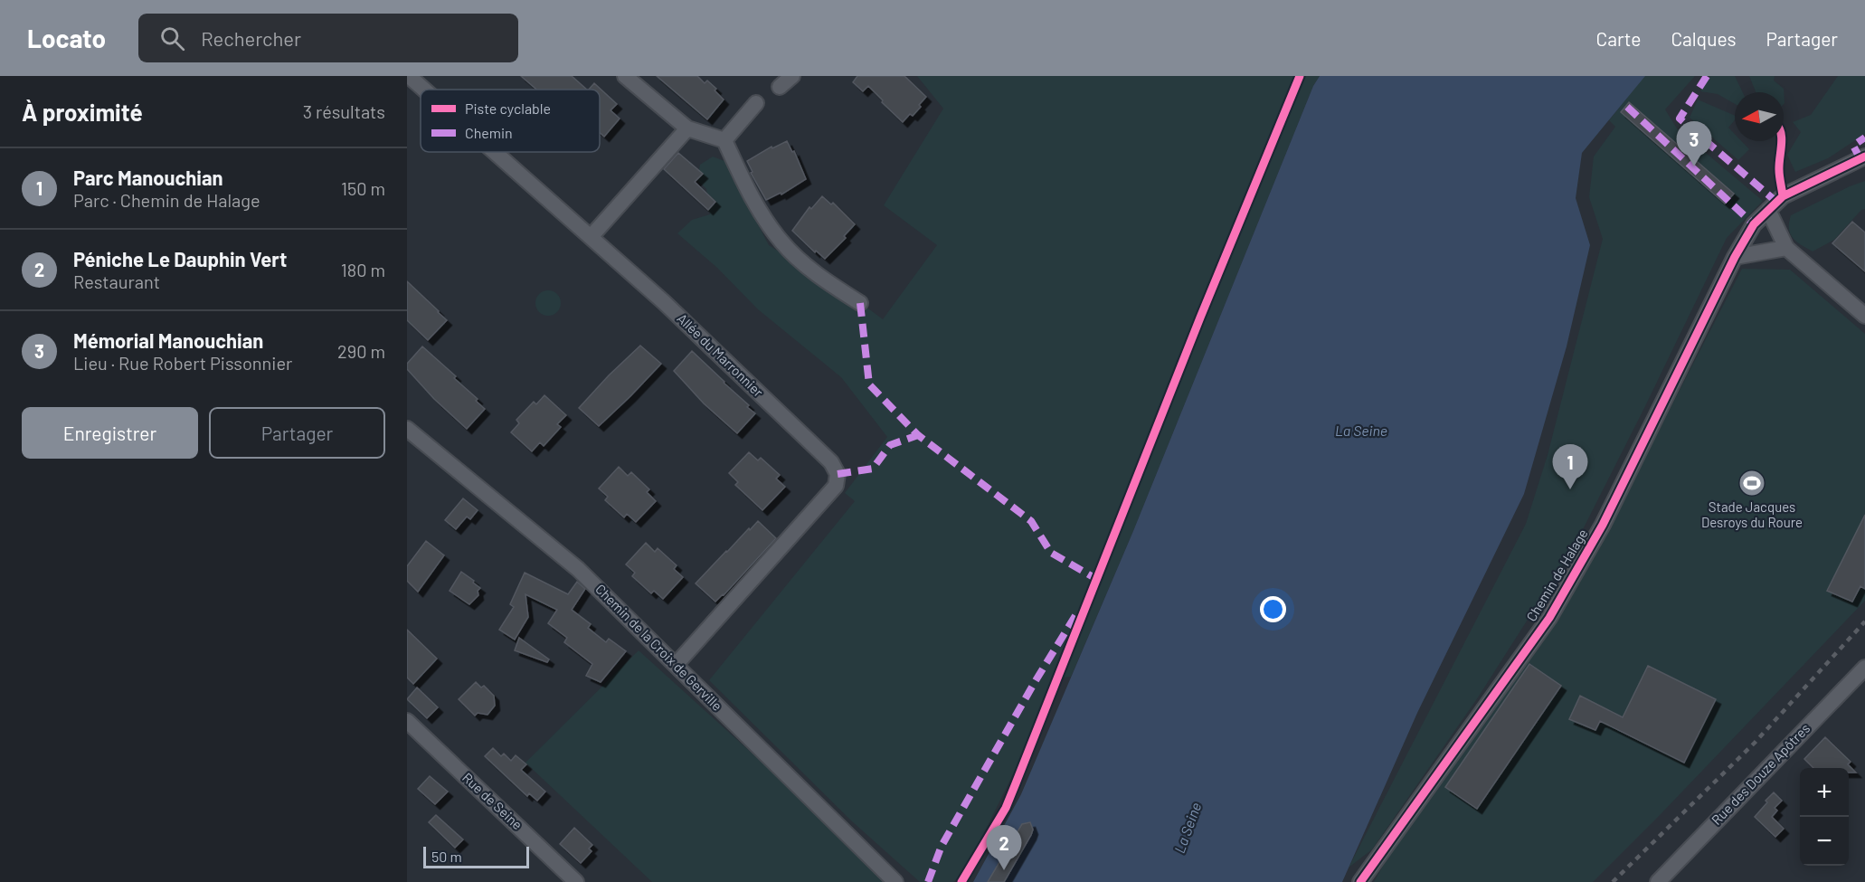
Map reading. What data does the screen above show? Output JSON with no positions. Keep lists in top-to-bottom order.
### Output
{
  "streets": {
    "street": [
      "Allée du Marronnier",
      "Chemin de Halage",
      "Chemin de la Croix de Gerville",
      "Rue des Douze Apôtres",
      "Rue de Seine"
    ]
  },
  "crossings": [
    ["Allée du Marronnier", "Chemin de la Croix de Gerville"]
  ],
  "water": ["La Seine"],
  "places": {
    "sports": ["Stade Jacques Desroys du Roure"]
  },
  "legend": ["Piste cyclable", "Chemin"],
  "scale_bar": "50 m",
  "north": "left",
  "page": {
    "header": "Locato",
    "search": "Rechercher",
    "nav": ["Carte", "Calques", "Partager"],
    "heading": ["À proximité", "3 résultats"],
    "pins": ["3", "1", "2"],
    "list": [
      {
        "mark": "1",
        "name": "Parc Manouchian",
        "note": "Parc · Chemin de Halage",
        "value": "150 m"
      },
      {
        "mark": "2",
        "name": "Péniche Le Dauphin Vert",
        "note": "Restaurant",
        "value": "180 m"
      },
      {
        "mark": "3",
        "name": "Mémorial Manouchian",
        "note": "Lieu · Rue Robert Pissonnier",
        "value": "290 m"
      }
    ],
    "buttons": ["Enregistrer", "Partager"],
    "map_buttons": ["+", "−"],
    "scale": "50 m"
  }
}
